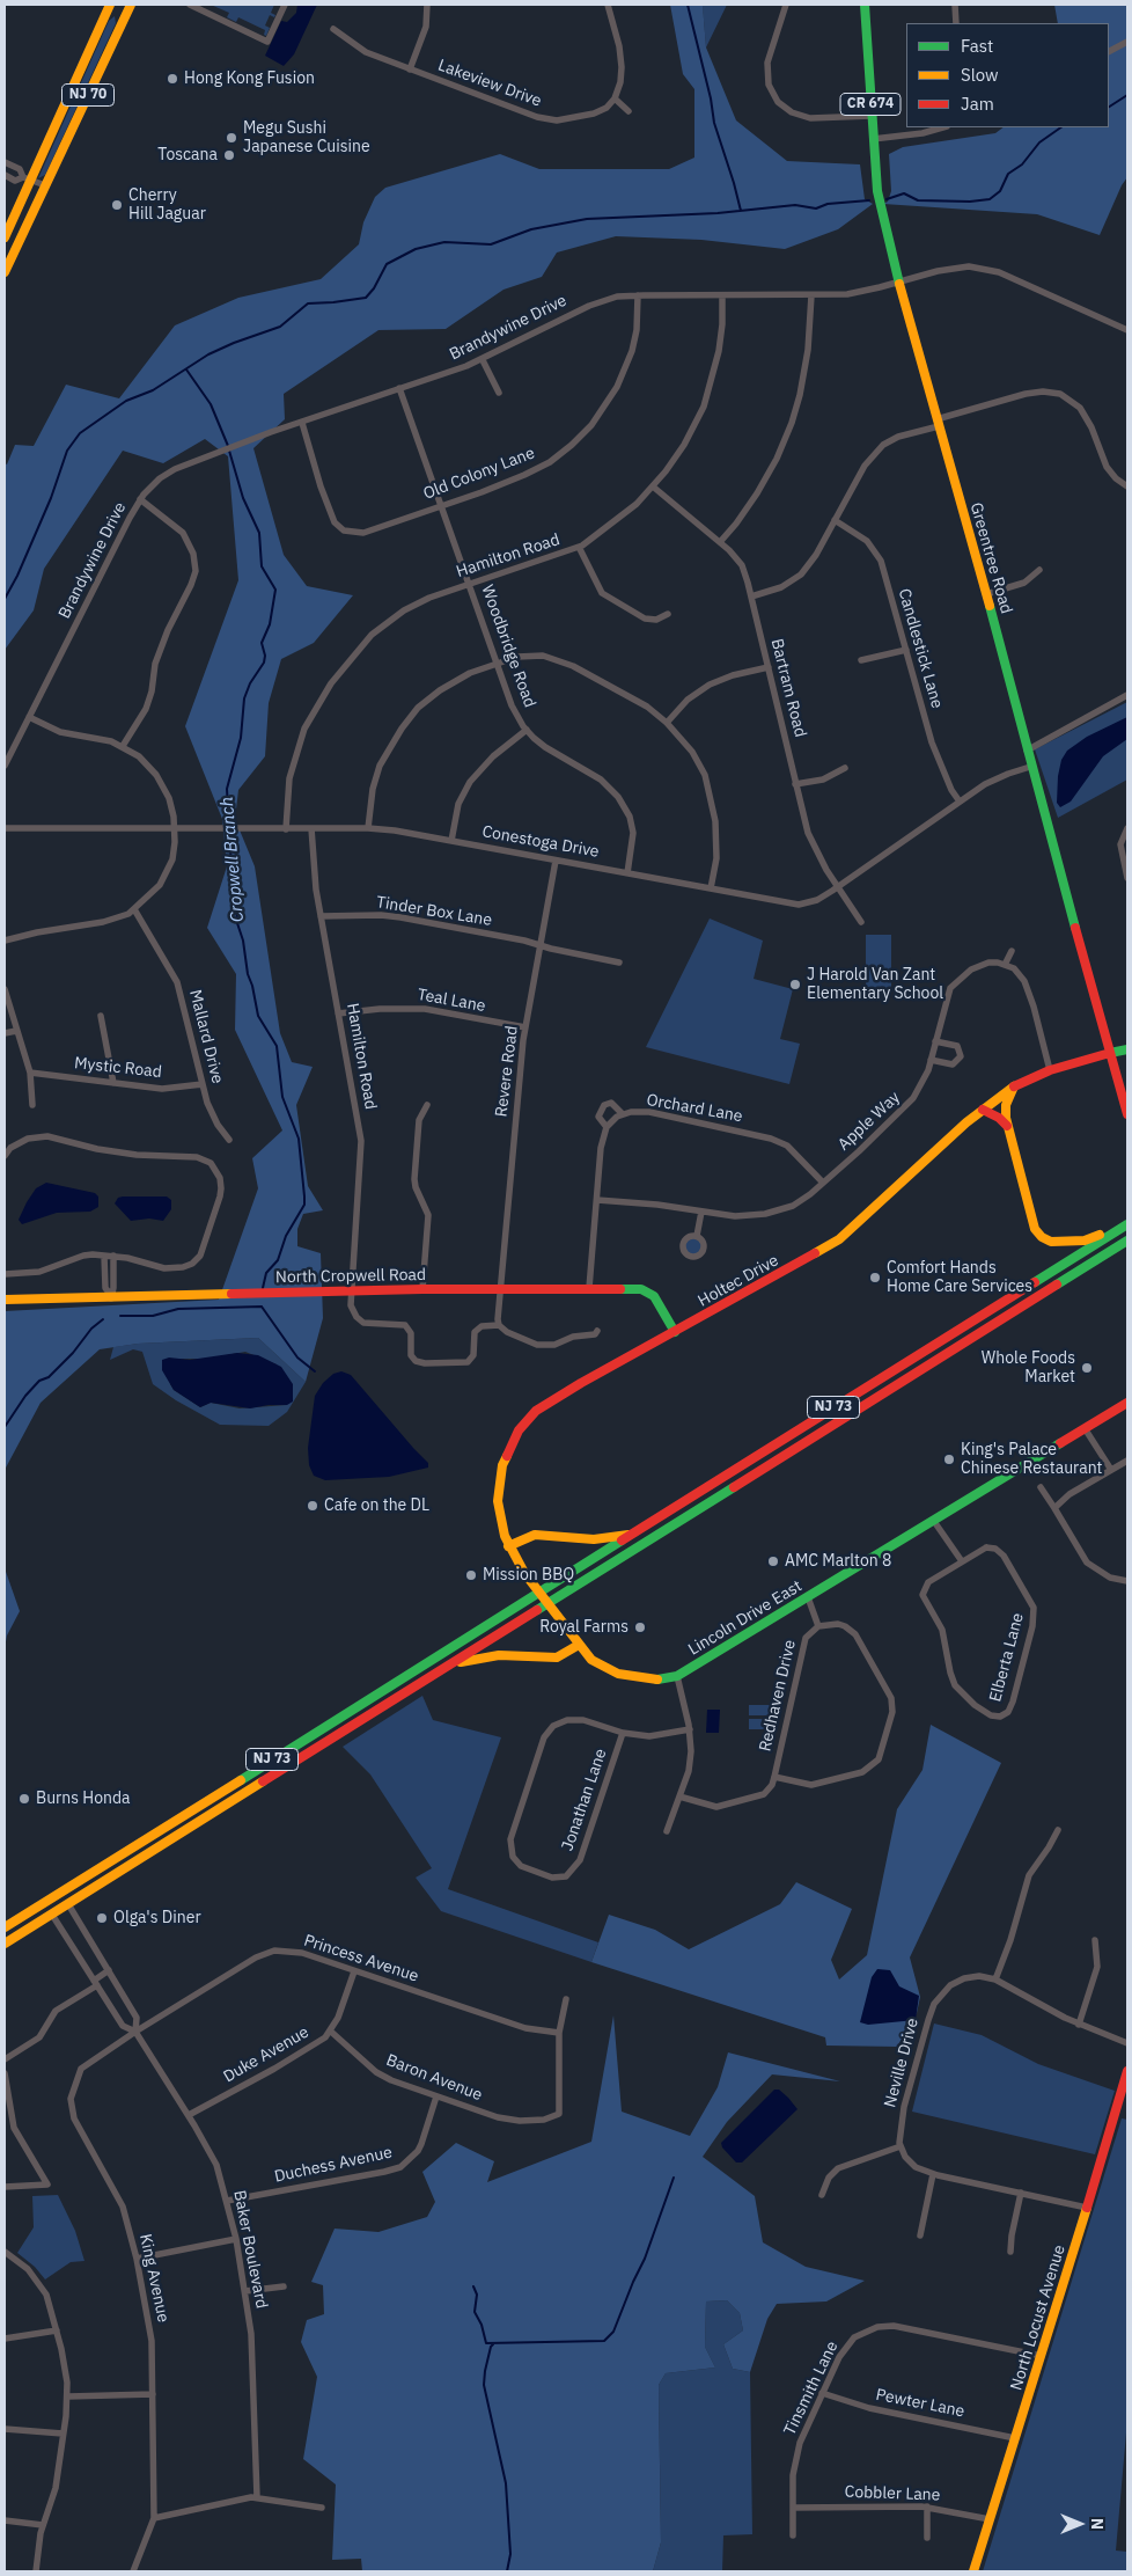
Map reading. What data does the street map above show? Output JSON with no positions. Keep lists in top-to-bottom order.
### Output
{
  "streets": {
    "main road": [
      "NJ 70",
      "CR 674",
      "Greentree Road",
      "North Cropwell Road",
      "Holtec Drive",
      "NJ 73",
      "Lincoln Drive East",
      "North Locust Avenue"
    ],
    "street": [
      "Lakeview Drive",
      "Brandywine Drive",
      "Old Colony Lane",
      "Hamilton Road",
      "Woodbridge Road",
      "Candlestick Lane",
      "Bartram Road",
      "Conestoga Drive",
      "Tinder Box Lane",
      "Teal Lane",
      "Mallard Drive",
      "Mystic Road",
      "Revere Road",
      "Orchard Lane",
      "Apple Way",
      "Elberta Lane",
      "Redhaven Drive",
      "Jonathan Lane",
      "Princess Avenue",
      "Duke Avenue",
      "Neville Drive",
      "Baron Avenue",
      "Duchess Avenue",
      "Baker Boulevard",
      "King Avenue",
      "Tinsmith Lane",
      "Pewter Lane",
      "Cobbler Lane"
    ]
  },
  "crossings": [
    ["Brandywine Drive", "Old Colony Lane"],
    ["Brandywine Drive", "Hamilton Road"],
    ["Brandywine Drive", "Greentree Road"],
    ["Brandywine Drive", "Woodbridge Road"],
    ["Old Colony Lane", "Woodbridge Road"],
    ["Hamilton Road", "Woodbridge Road"],
    ["Hamilton Road", "Bartram Road"],
    ["Hamilton Road", "Conestoga Drive"],
    ["Hamilton Road", "Tinder Box Lane"],
    ["Hamilton Road", "Teal Lane"],
    ["Hamilton Road", "Revere Road"],
    ["Hamilton Road", "North Cropwell Road"],
    ["Greentree Road", "Conestoga Drive"],
    ["Greentree Road", "Holtec Drive"],
    ["Woodbridge Road", "Conestoga Drive"],
    ["Candlestick Lane", "Conestoga Drive"],
    ["Bartram Road", "Conestoga Drive"],
    ["Conestoga Drive", "Revere Road"],
    ["Tinder Box Lane", "Revere Road"],
    ["Teal Lane", "Revere Road"],
    ["Mallard Drive", "Mystic Road"],
    ["Revere Road", "North Cropwell Road"],
    ["Orchard Lane", "Apple Way"],
    ["North Cropwell Road", "Holtec Drive"],
    ["Holtec Drive", "NJ 73"],
    ["Holtec Drive", "Lincoln Drive East"],
    ["NJ 73", "Lincoln Drive East"],
    ["NJ 73", "Baker Boulevard"],
    ["Princess Avenue", "Duke Avenue"],
    ["Princess Avenue", "Baron Avenue"],
    ["Princess Avenue", "Baker Boulevard"],
    ["Princess Avenue", "King Avenue"],
    ["Duke Avenue", "Baron Avenue"],
    ["Duke Avenue", "Baker Boulevard"],
    ["Baron Avenue", "Duchess Avenue"],
    ["Duchess Avenue", "Baker Boulevard"],
    ["Baker Boulevard", "King Avenue"],
    ["North Locust Avenue", "Tinsmith Lane"],
    ["North Locust Avenue", "Pewter Lane"],
    ["North Locust Avenue", "Cobbler Lane"],
    ["Tinsmith Lane", "Pewter Lane"],
    ["Tinsmith Lane", "Cobbler Lane"]
  ],
  "water": ["Cropwell Branch"],
  "places": [
    "Hong Kong Fusion",
    "Megu Sushi Japanese Cuisine",
    "Toscana",
    "Cherry Hill Jaguar",
    "J Harold Van Zant Elementary School",
    "Comfort Hands Home Care Services",
    "Whole Foods Market",
    "King's Palace Chinese Restaurant",
    "Cafe on the DL",
    "AMC Marlton 8",
    "Mission BBQ",
    "Royal Farms",
    "Burns Honda",
    "Olga's Diner"
  ],
  "legend": ["Fast", "Slow", "Jam"],
  "north": "right"
}
